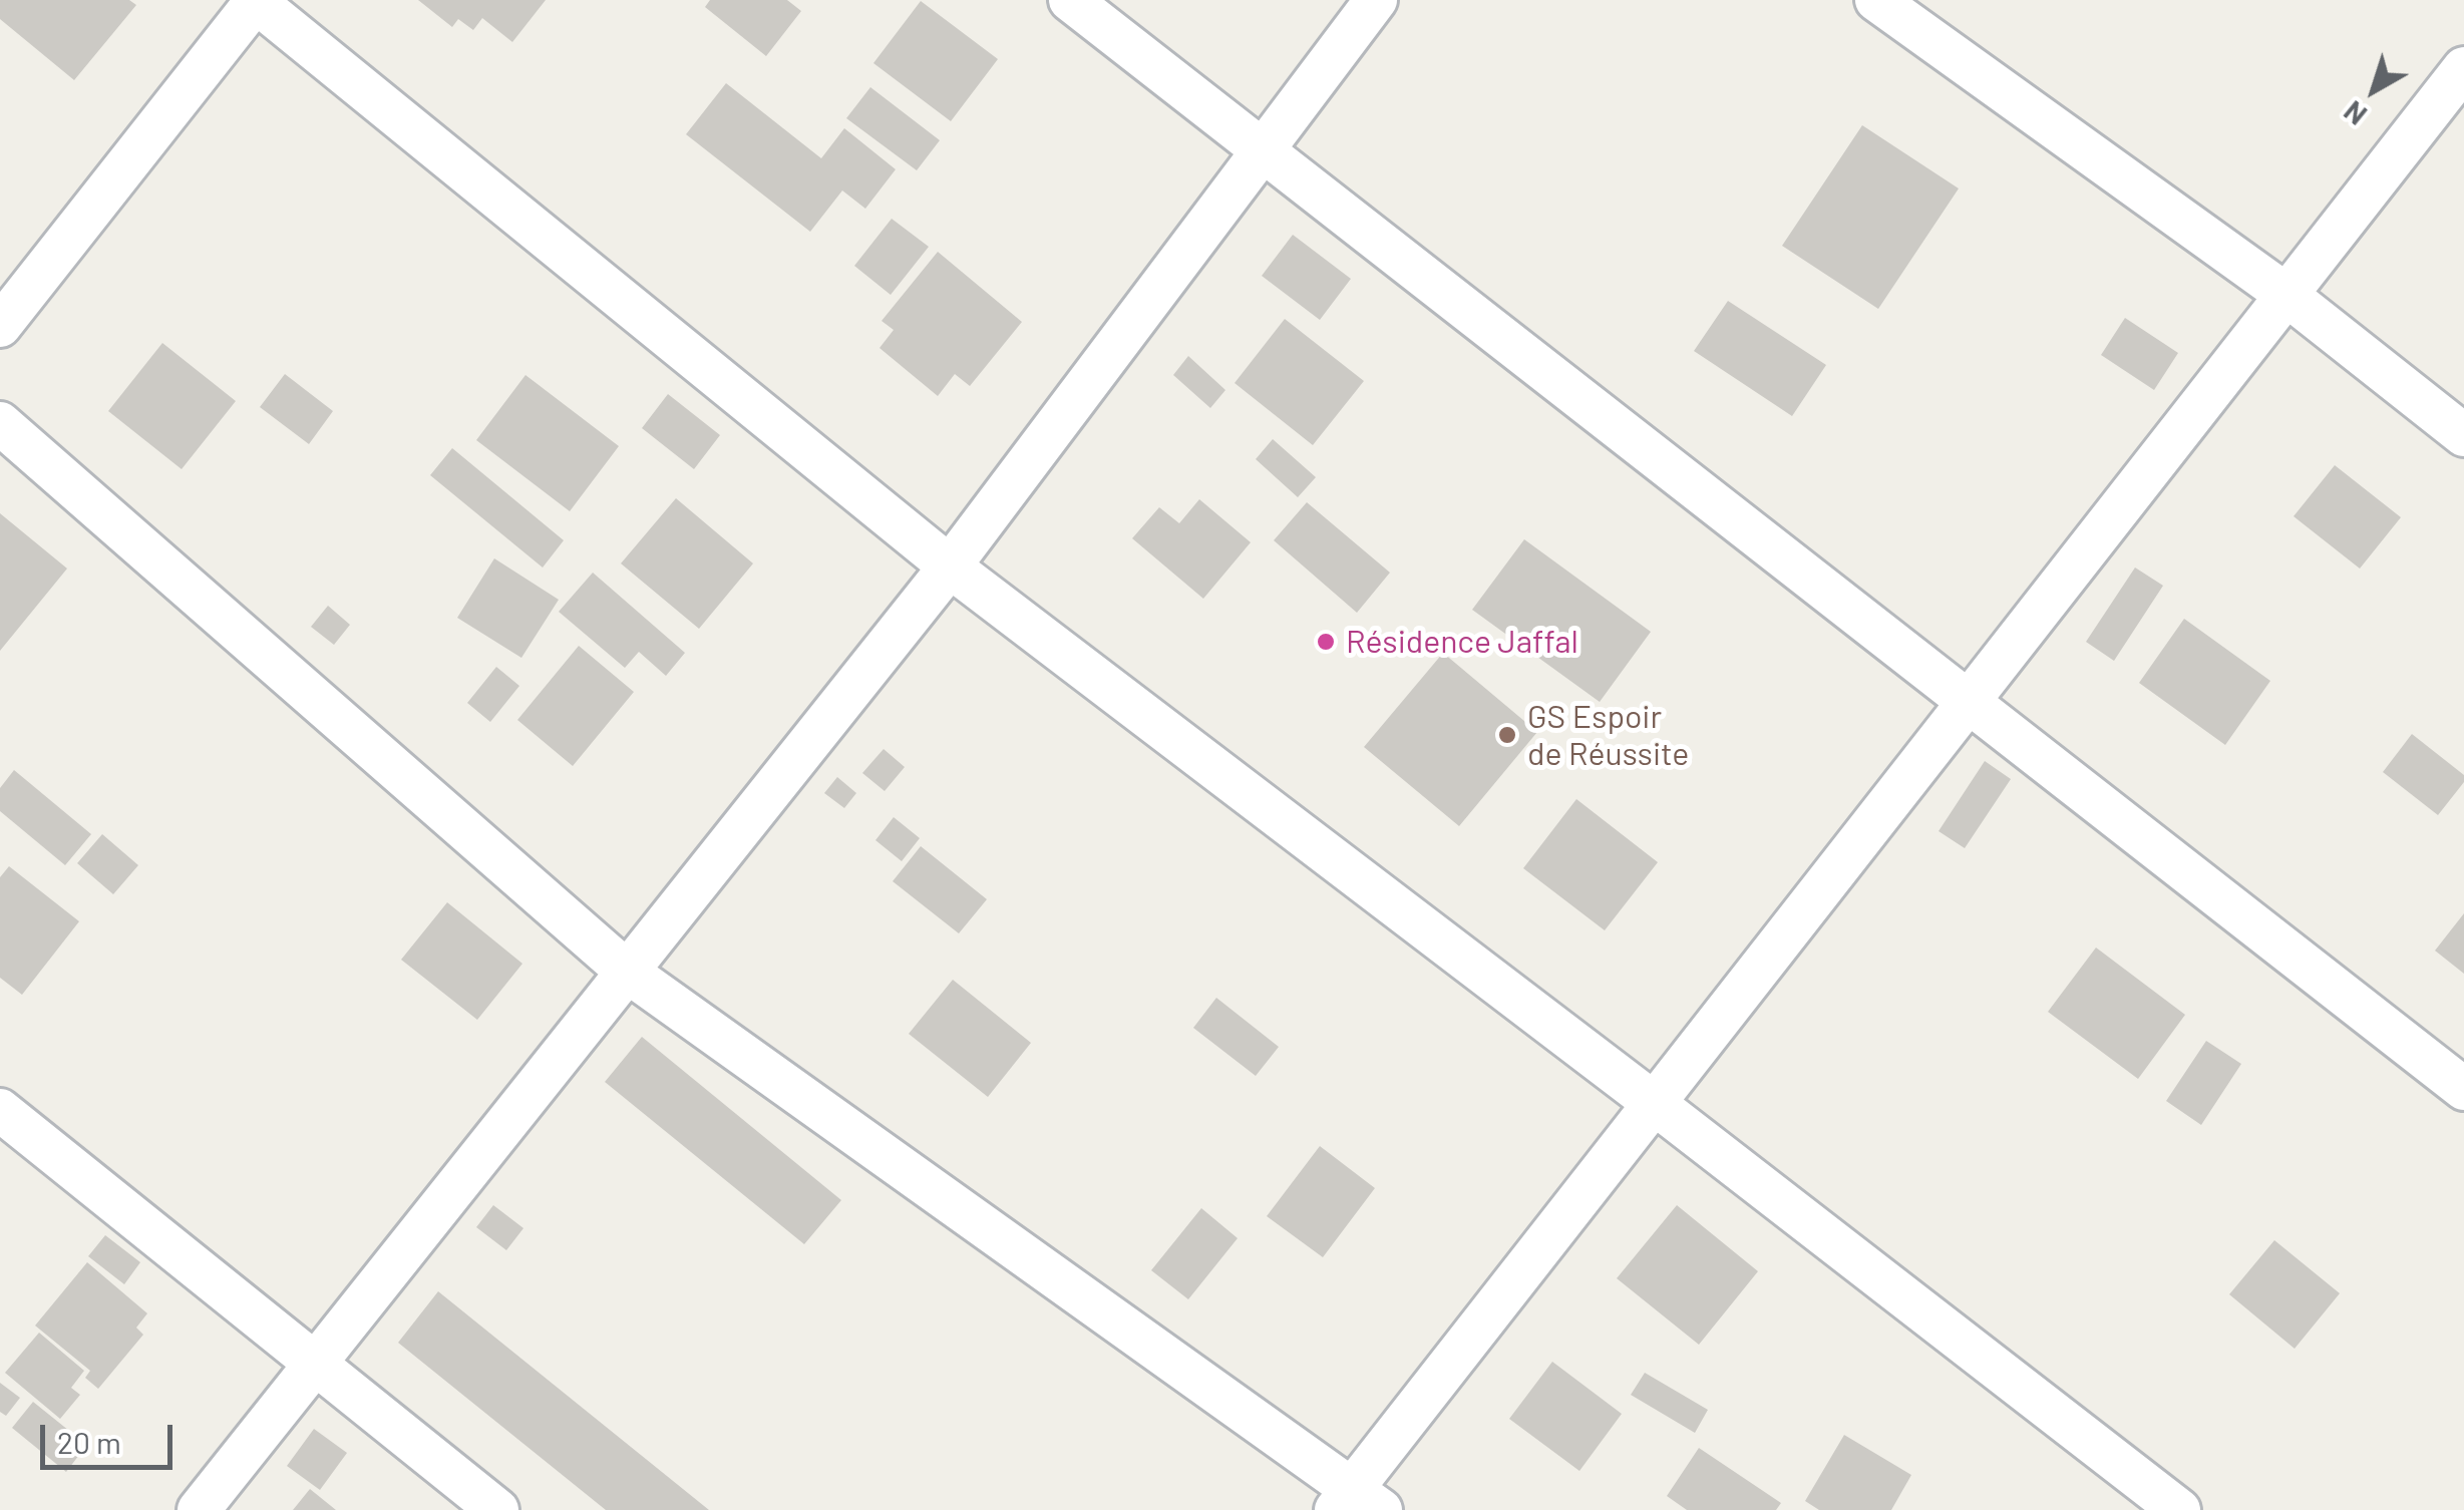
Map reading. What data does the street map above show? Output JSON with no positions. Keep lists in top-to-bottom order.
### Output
{
  "places": ["Résidence Jaffal", "GS Espoir de Réussite"],
  "scale_bar": "20 m",
  "north": "bottom left"
}
